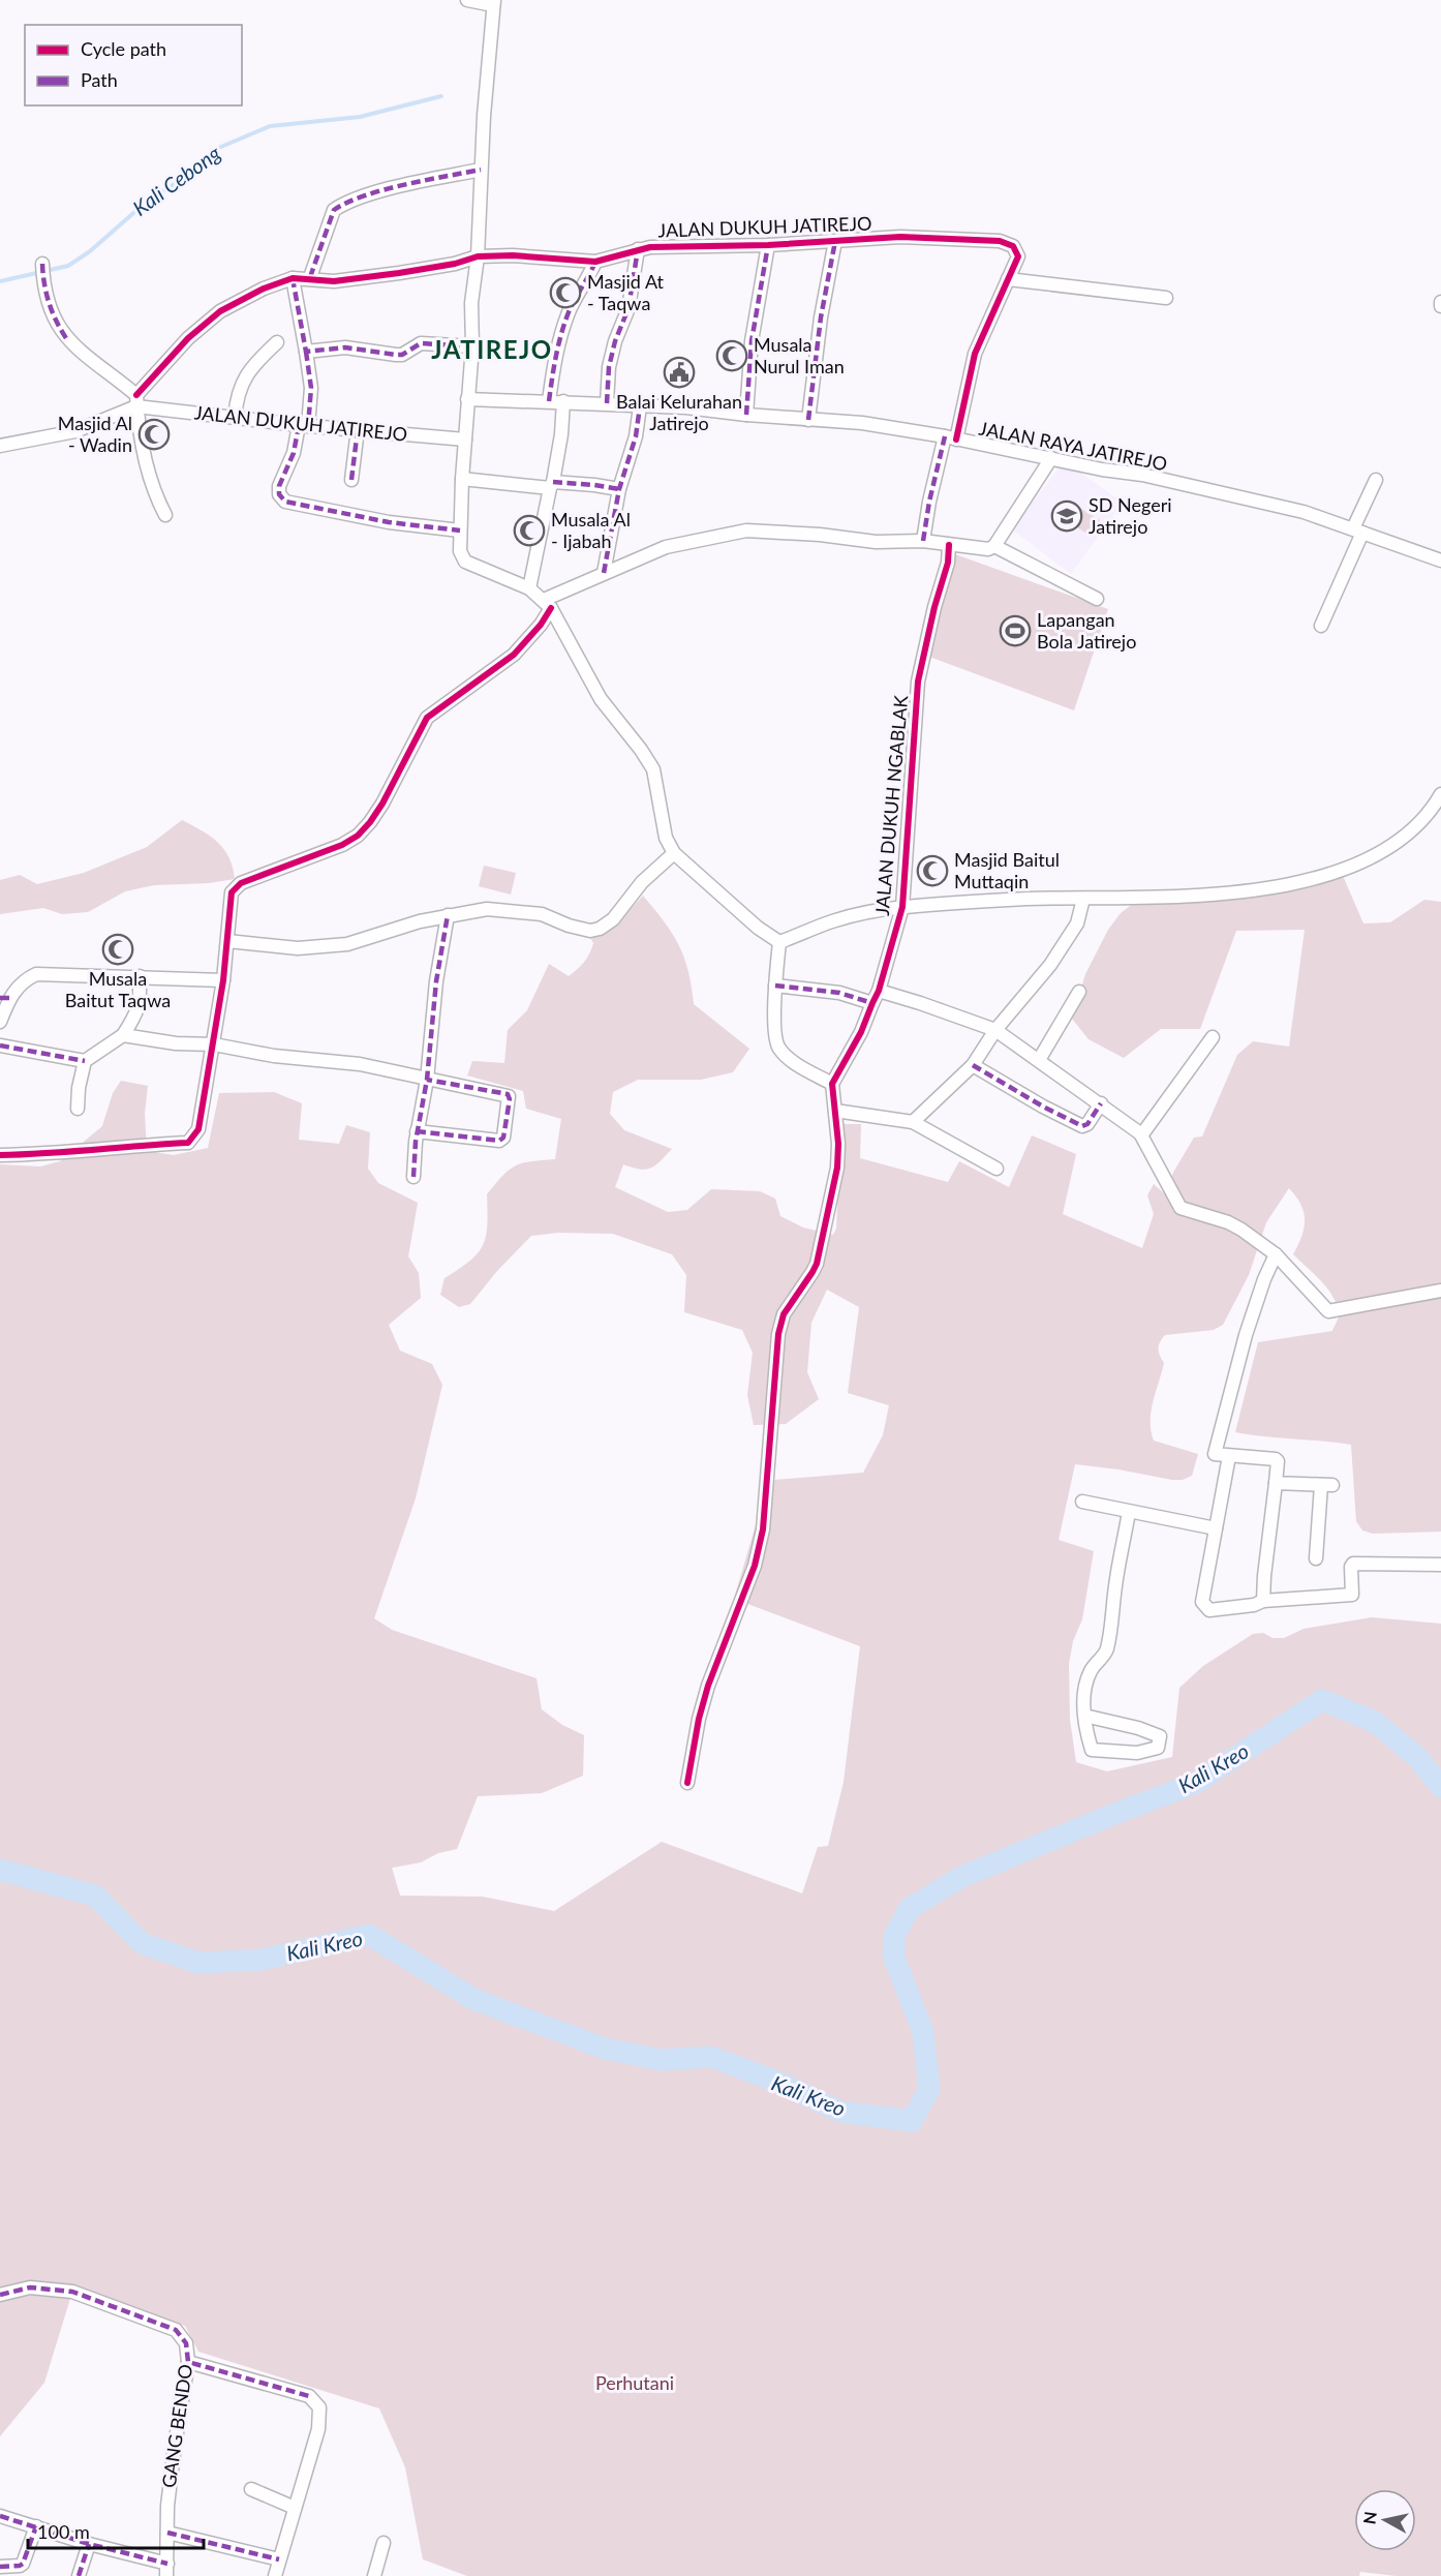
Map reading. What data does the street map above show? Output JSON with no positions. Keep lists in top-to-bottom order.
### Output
{
  "streets": {
    "street": [
      "JALAN DUKUH JATIREJO",
      "JALAN RAYA JATIREJO",
      "JALAN DUKUH NGABLAK",
      "GANG BENDO"
    ]
  },
  "crossings": [
    ["JALAN DUKUH JATIREJO", "JALAN RAYA JATIREJO"]
  ],
  "districts": ["JATIREJO"],
  "water": ["Kali Cebong", "Kali Kreo"],
  "parks": ["Perhutani"],
  "places": {
    "mosque": [
      "Masjid At - Taqwa",
      "Musala Nurul Iman",
      "Masjid Al - Wadin",
      "Musala Al - Ijabah",
      "Masjid Baitul Muttaqin",
      "Musala Baitut Taqwa"
    ],
    "public building": ["Balai Kelurahan Jatirejo"],
    "school or university": ["SD Negeri Jatirejo"],
    "sports": ["Lapangan Bola Jatirejo"]
  },
  "legend": ["Cycle path", "Path"],
  "scale_bar": "100 m",
  "north": "left"
}
